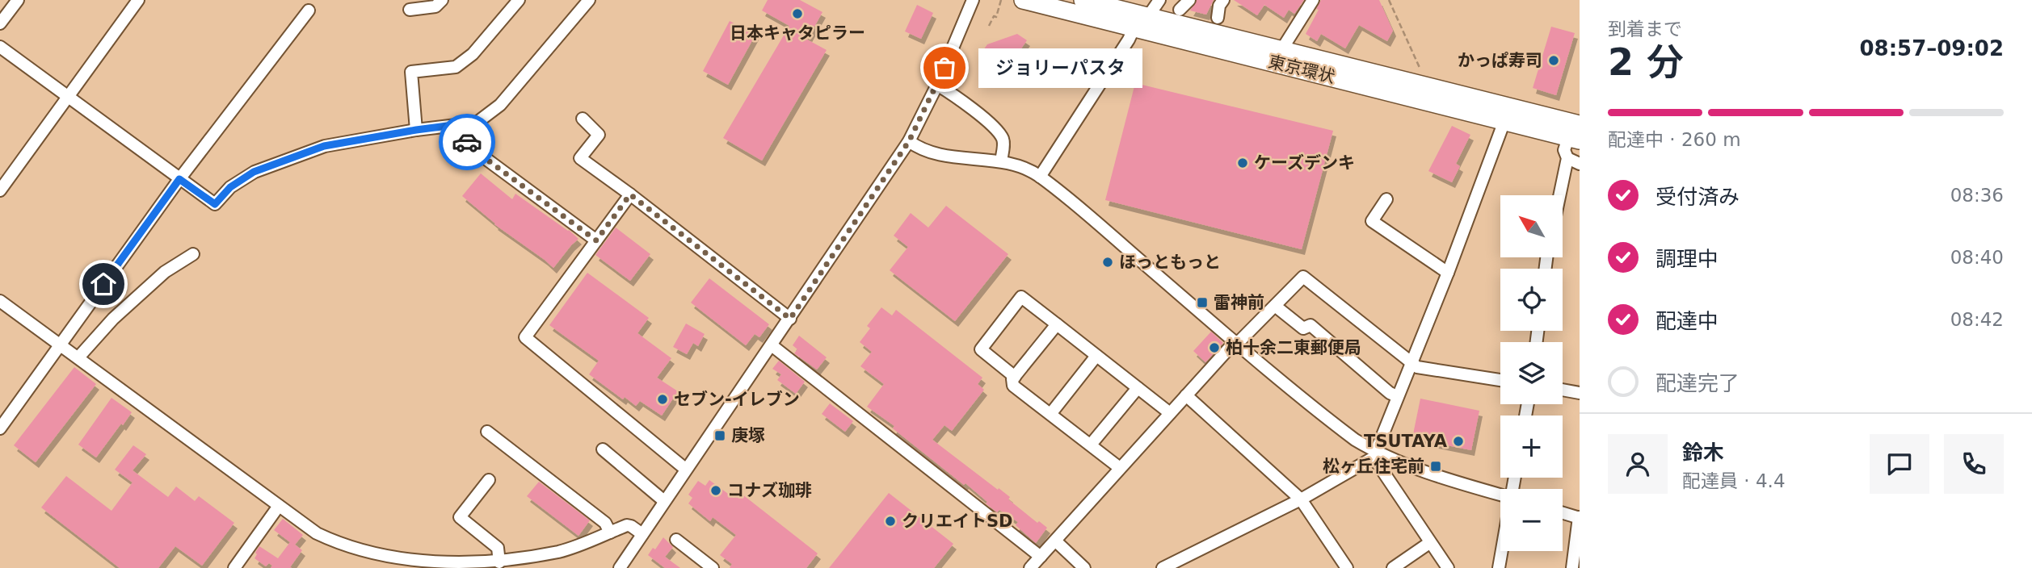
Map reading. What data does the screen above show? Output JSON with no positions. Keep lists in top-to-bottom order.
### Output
{
  "streets": {
    "highway": ["東京環状"]
  },
  "places": {
    "other": [
      "日本キャタピラー",
      "かっぱ寿司",
      "ジョリーパスタ",
      "ケーズデンキ",
      "ほっともっと",
      "柏十余二東郵便局",
      "セブン-イレブン",
      "TSUTAYA",
      "コナズ珈琲",
      "クリエイトSD"
    ],
    "transit": ["雷神前", "庚塚", "松ヶ丘住宅前"]
  },
  "north": "top left",
  "page": {
    "heading": ["2 分", "到着まで", "08:57–09:02"],
    "panel": ["鈴木", "配達員 · 4.4"],
    "bubble": "ジョリーパスタ",
    "bar": "配達中 · 260 m",
    "list": [
      ["受付済み", "08:36"],
      ["調理中", "08:40"],
      ["配達中", "08:42"],
      "配達完了"
    ],
    "map_buttons": ["+", "−"]
  }
}
